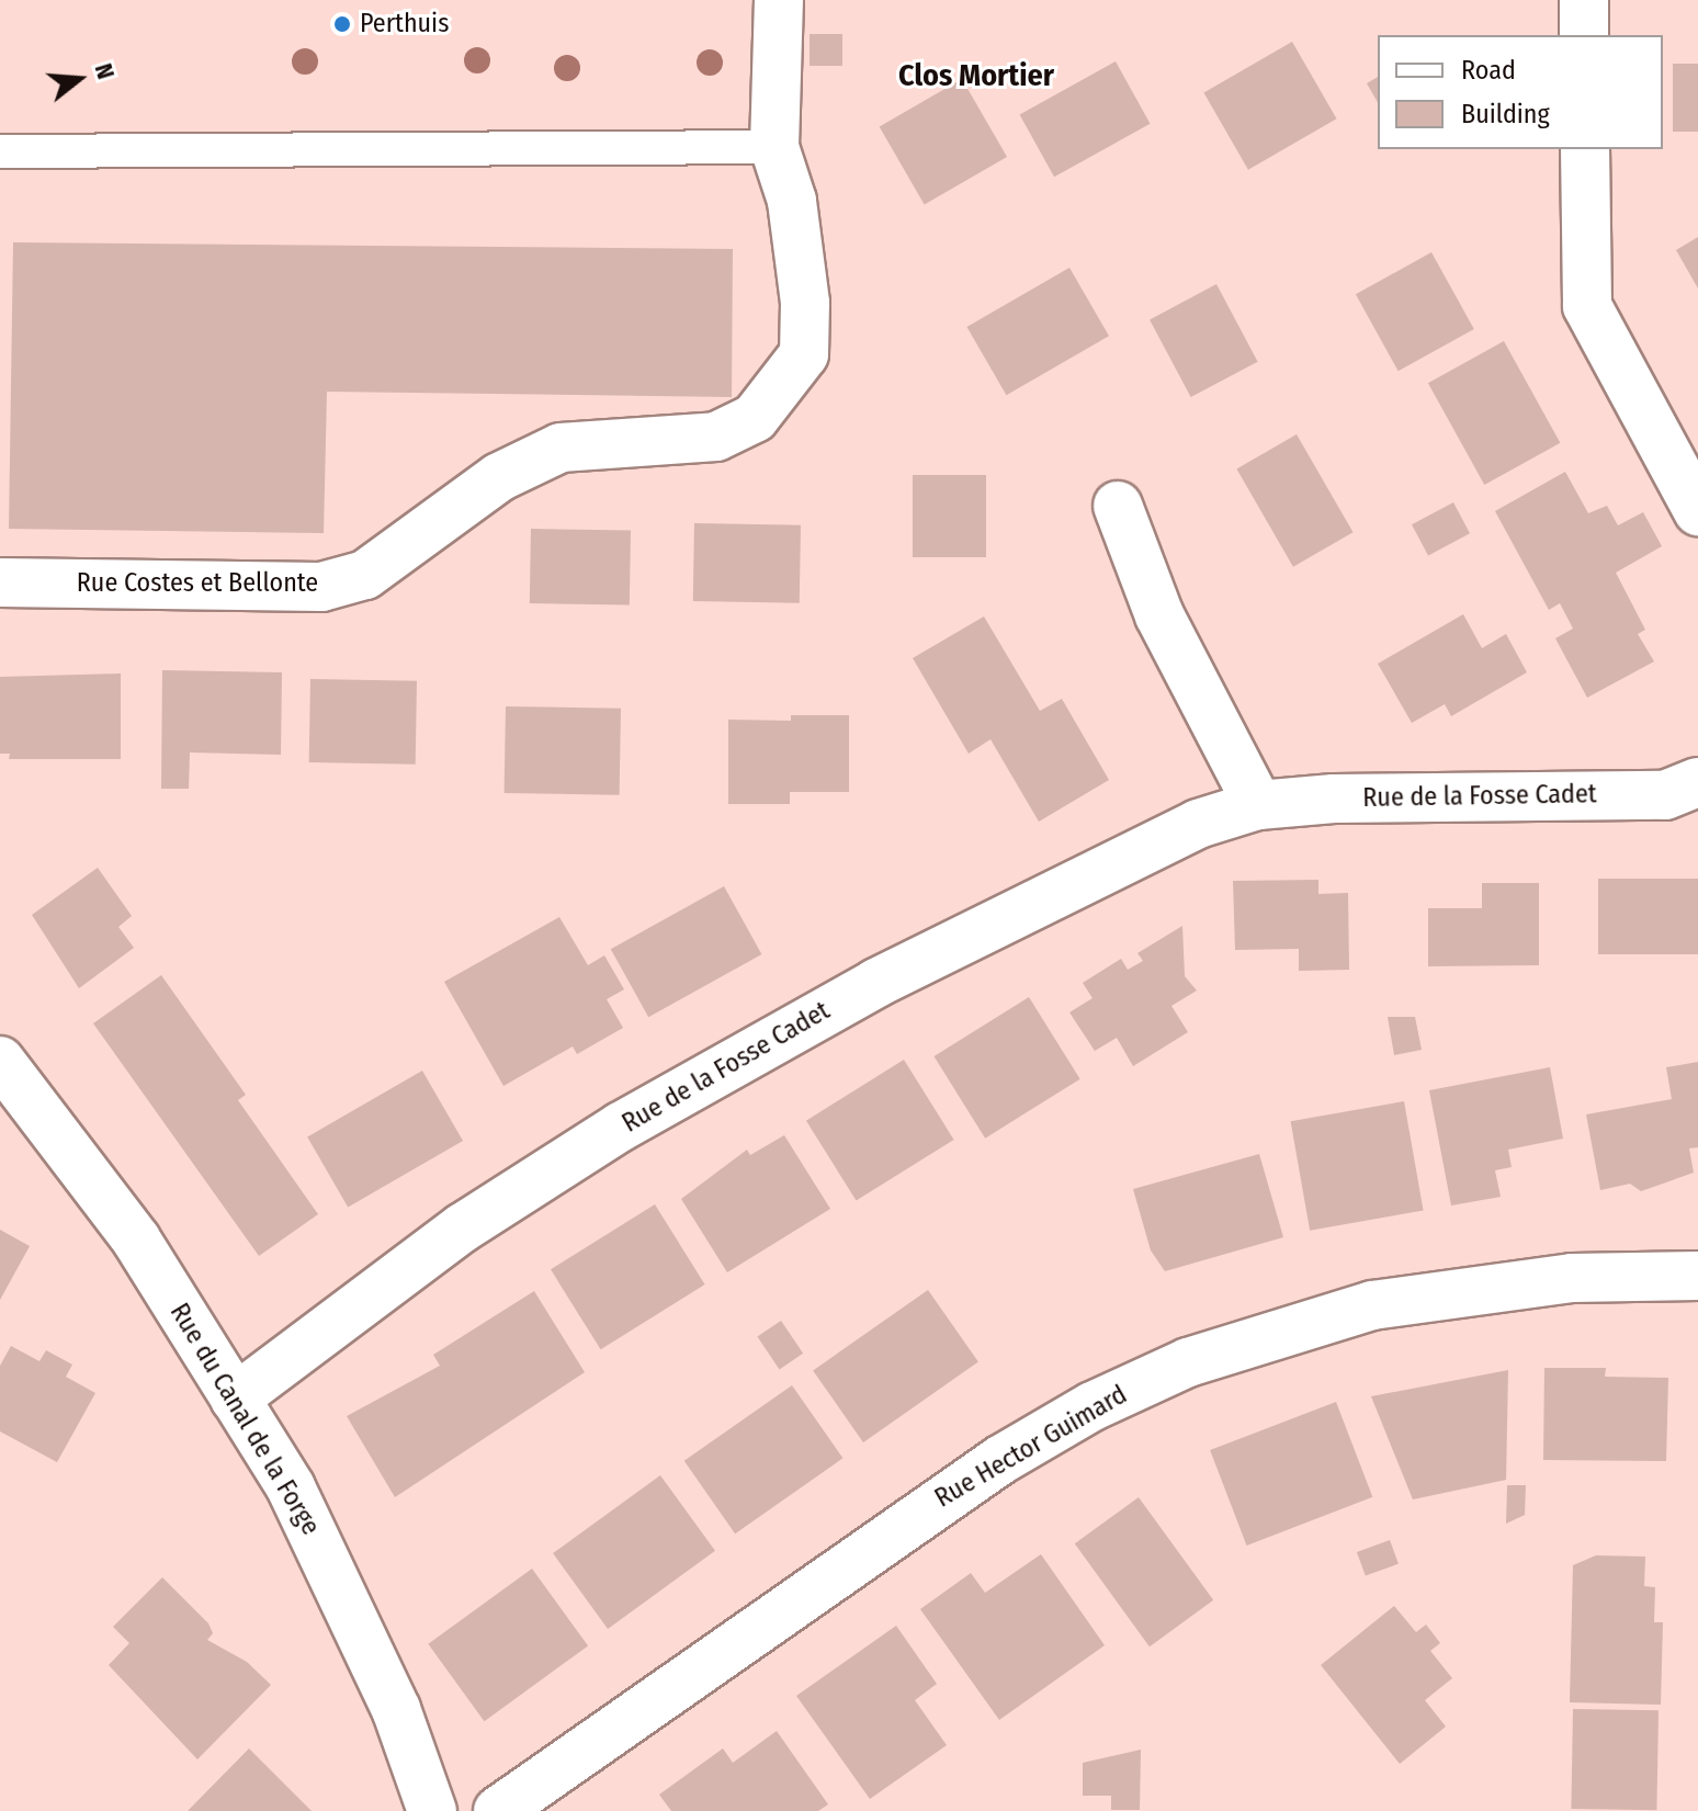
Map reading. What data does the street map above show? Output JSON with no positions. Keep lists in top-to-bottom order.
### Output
{
  "streets": {
    "street": [
      "Rue Costes et Bellonte",
      "Rue de la Fosse Cadet",
      "Rue du Canal de la Forge",
      "Rue Hector Guimard"
    ]
  },
  "crossings": [
    ["Rue de la Fosse Cadet", "Rue du Canal de la Forge"]
  ],
  "districts": ["Clos Mortier"],
  "places": ["Perthuis"],
  "legend": ["Road", "Building"],
  "north": "right"
}
